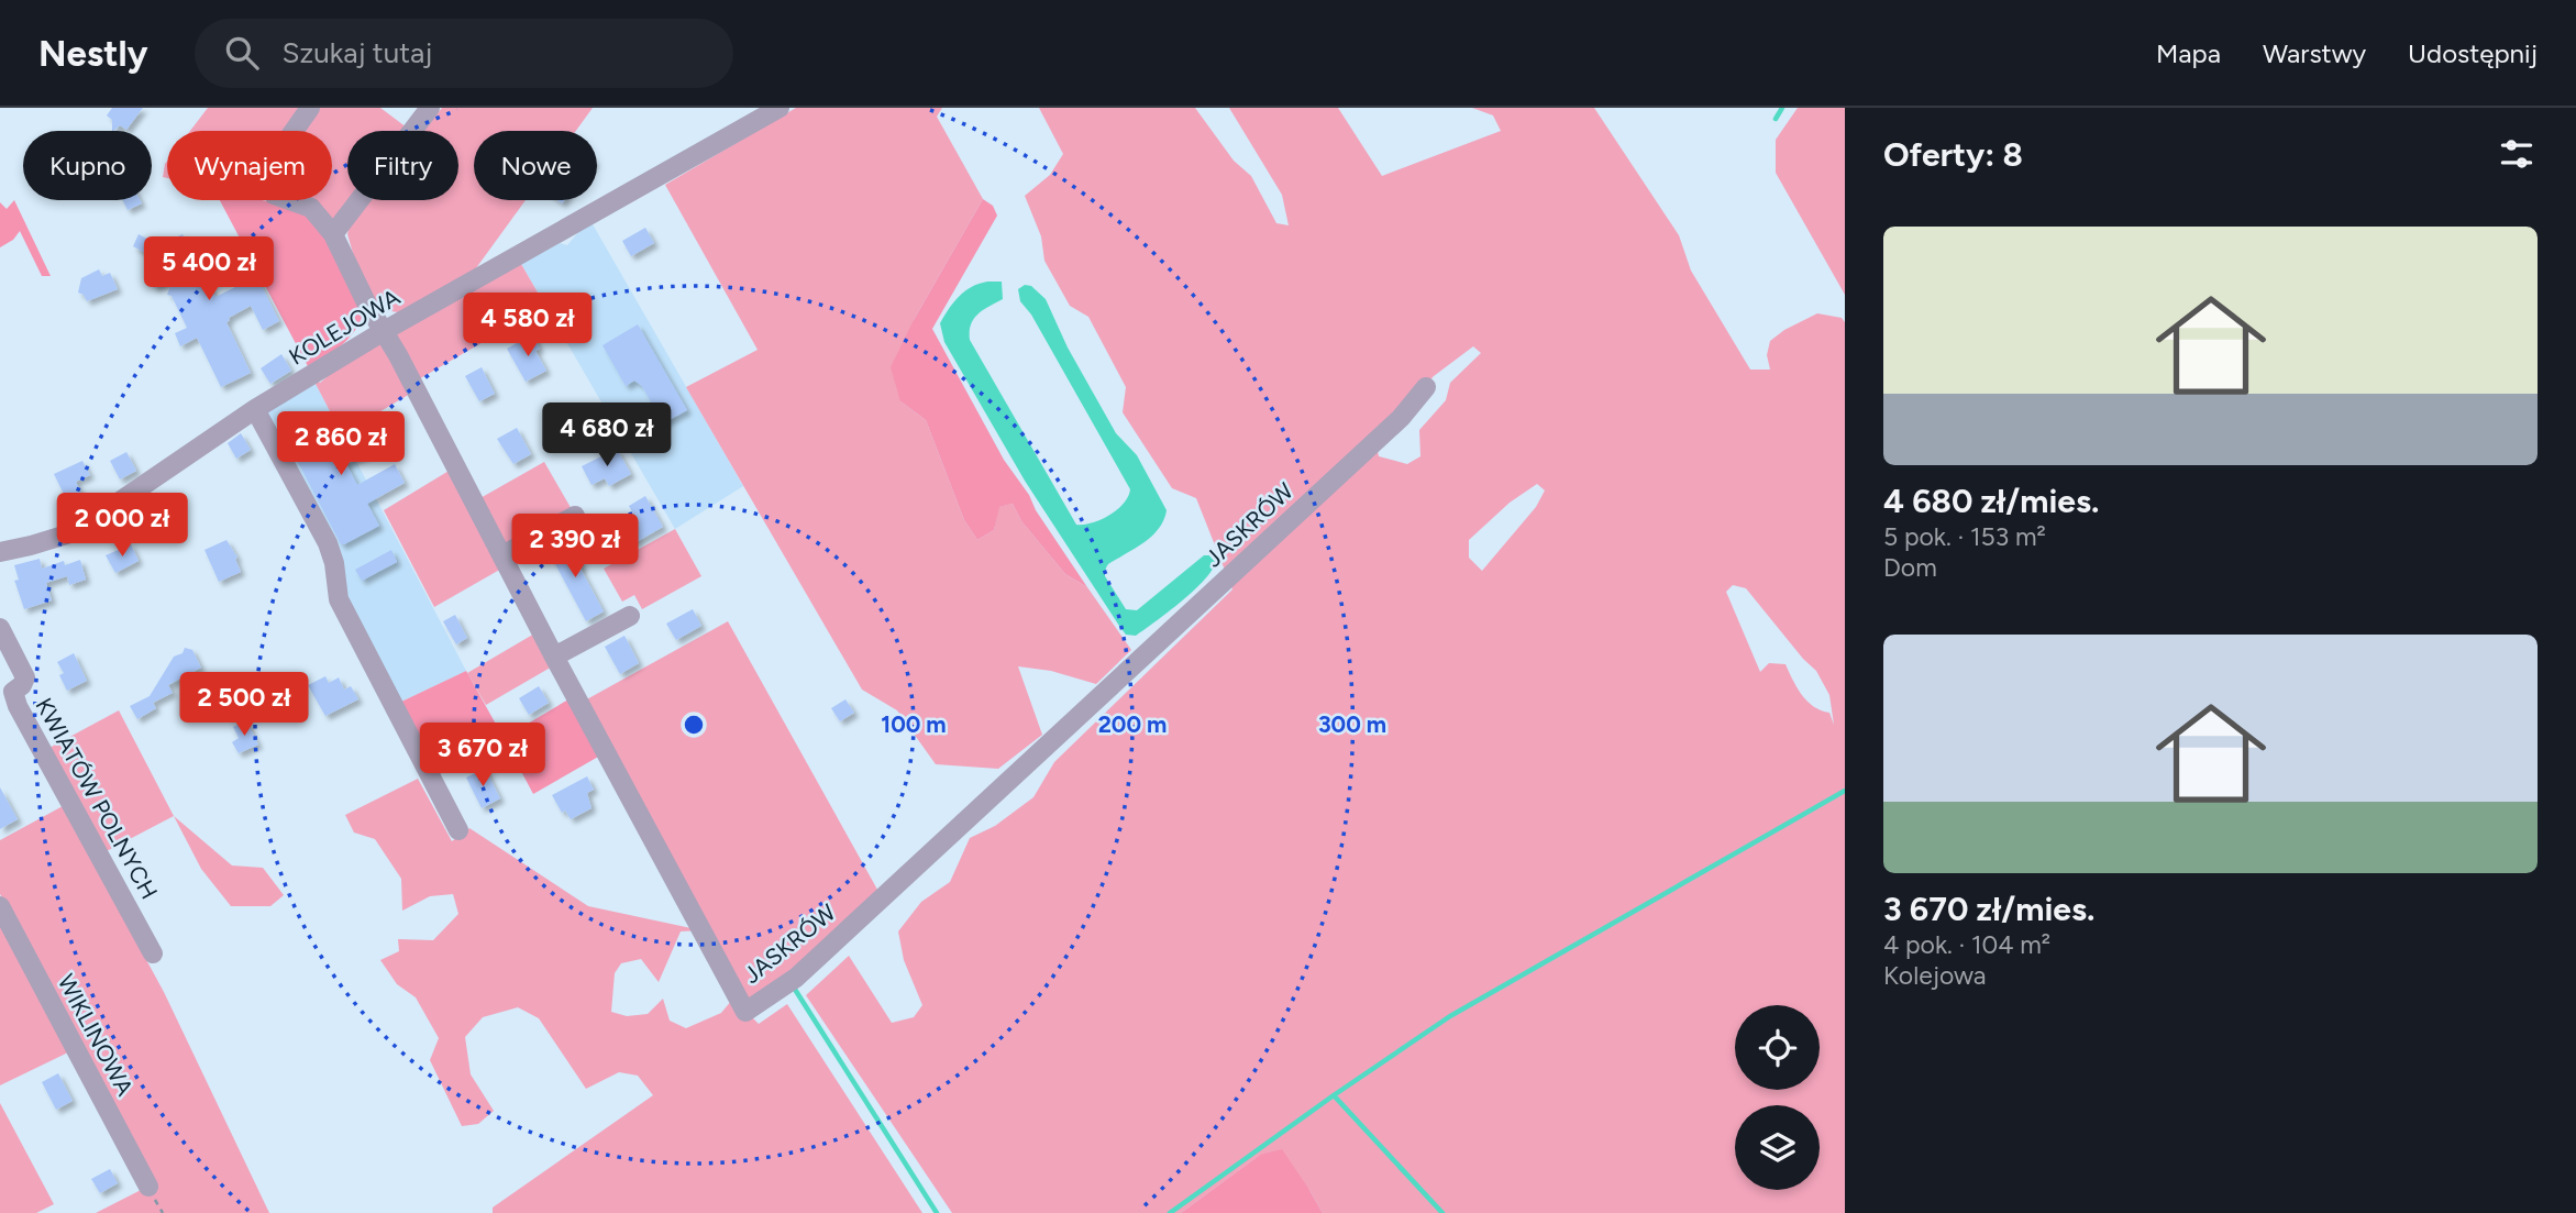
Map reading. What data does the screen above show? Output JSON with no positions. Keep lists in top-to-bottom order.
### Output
{
  "streets": {
    "street": [
      "KOLEJOWA",
      "JASKRÓW",
      "KWIATÓW POLNYCH",
      "WIKLINOWA"
    ]
  },
  "crossings": [
    ["KOLEJOWA", "JASKRÓW"]
  ],
  "page": {
    "header": "Nestly",
    "search": "Szukaj tutaj",
    "nav": ["Mapa", "Warstwy", "Udostępnij"],
    "heading": "Oferty: 8",
    "chip": [
      "Kupno",
      "Wynajem",
      "Filtry",
      "Nowe"
    ],
    "list": [
      {
        "name": "4 680 zł/mies.",
        "note": "5 pok. · 153 m² · Dom"
      },
      {
        "name": "3 670 zł/mies.",
        "note": "4 pok. · 104 m² · Kolejowa"
      }
    ],
    "price": [
      "5 400 zł",
      "4 580 zł",
      "4 680 zł",
      "2 860 zł",
      "2 000 zł",
      "2 390 zł",
      "2 500 zł",
      "3 670 zł"
    ]
  },
  "rings": ["100 m", "200 m", "300 m"]
}
